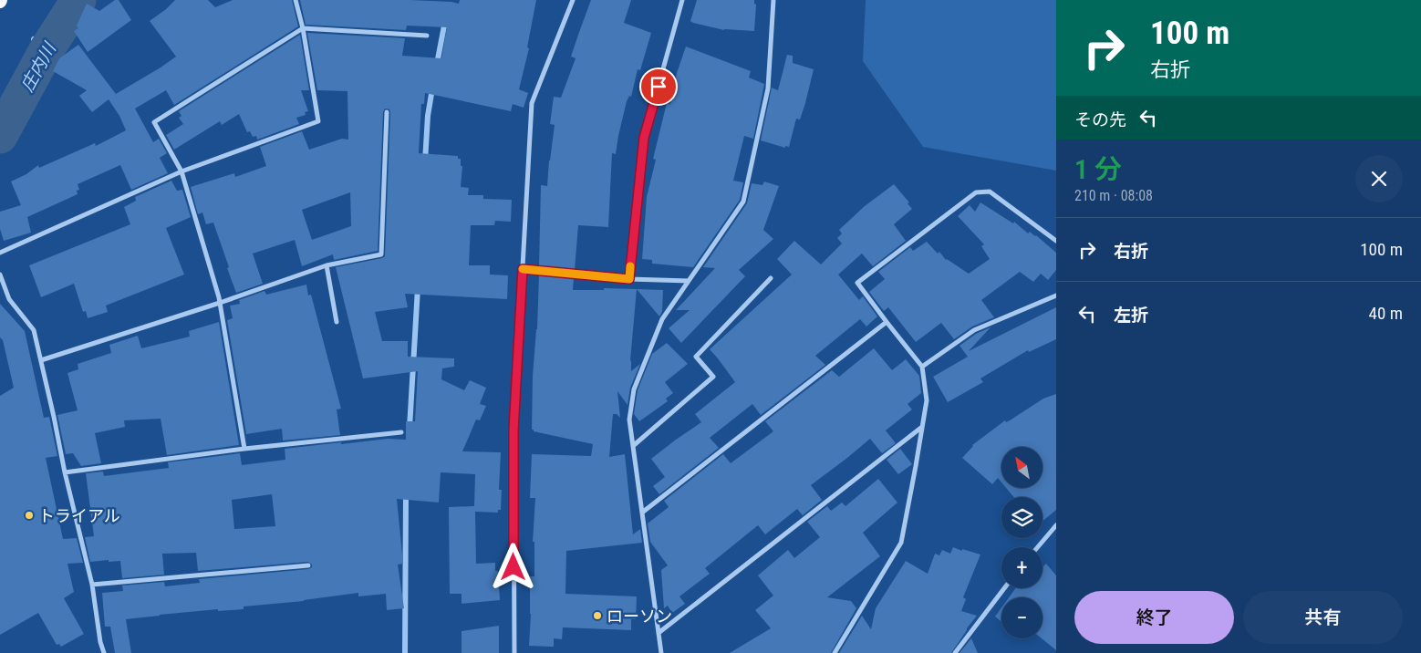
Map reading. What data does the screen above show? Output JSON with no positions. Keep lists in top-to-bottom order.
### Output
{
  "water": ["庄内川"],
  "places": ["トライアル", "ローソン"],
  "north": "top left",
  "page": {
    "turn": ["100 m", "右折"],
    "then": "その先",
    "heading": ["1 分", "210 m · 08:08"],
    "list": [
      {
        "name": "右折",
        "value": "100 m"
      },
      {
        "name": "左折",
        "value": "40 m"
      }
    ],
    "map_buttons": ["+", "−"],
    "buttons": ["終了", "共有"]
  }
}
